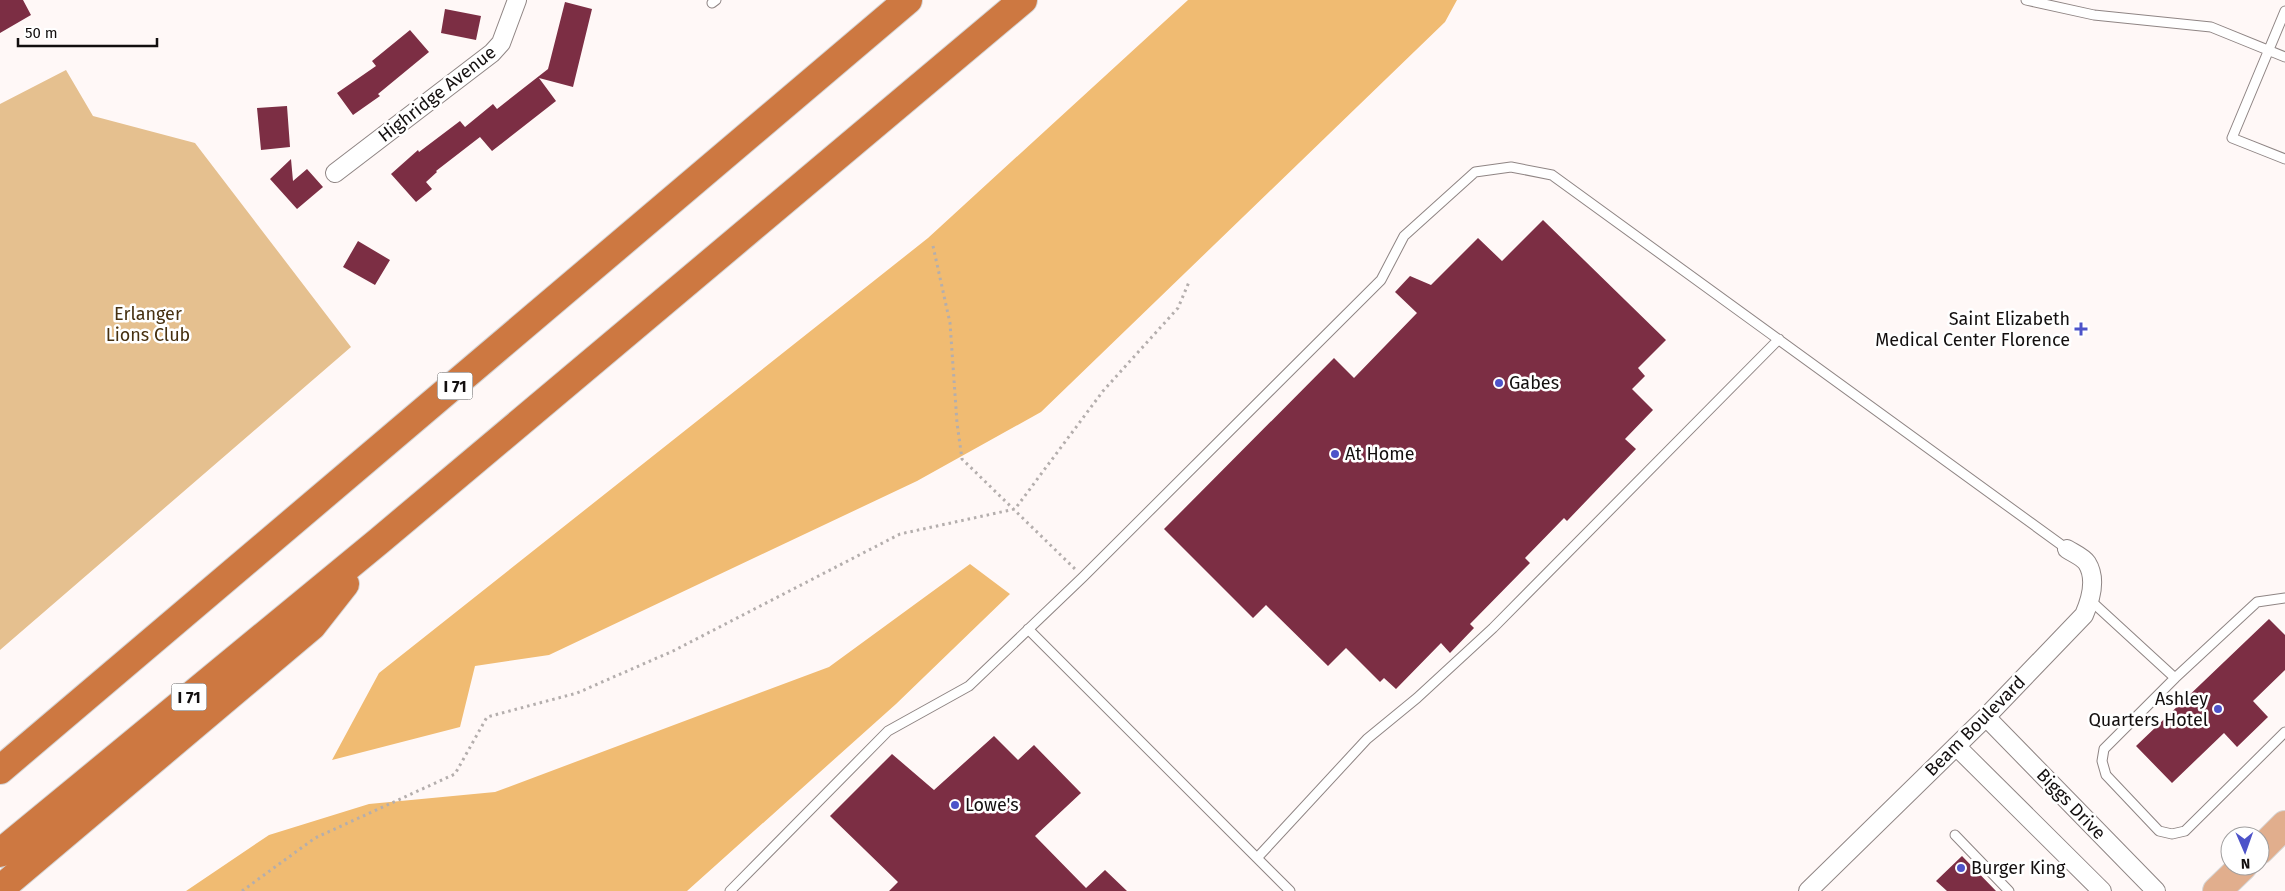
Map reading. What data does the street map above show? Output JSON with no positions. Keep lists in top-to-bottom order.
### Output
{
  "streets": {
    "highway": ["I 71"],
    "street": ["Highridge Avenue", "Beam Boulevard", "Biggs Drive"]
  },
  "crossings": [
    ["Beam Boulevard", "Biggs Drive"]
  ],
  "parks": ["Erlanger Lions Club"],
  "places": {
    "health": ["Saint Elizabeth Medical Center Florence"],
    "other": [
      "Gabes",
      "At Home",
      "Ashley Quarters Hotel",
      "Lowe's",
      "Burger King"
    ]
  },
  "scale_bar": "50 m",
  "north": "bottom"
}
